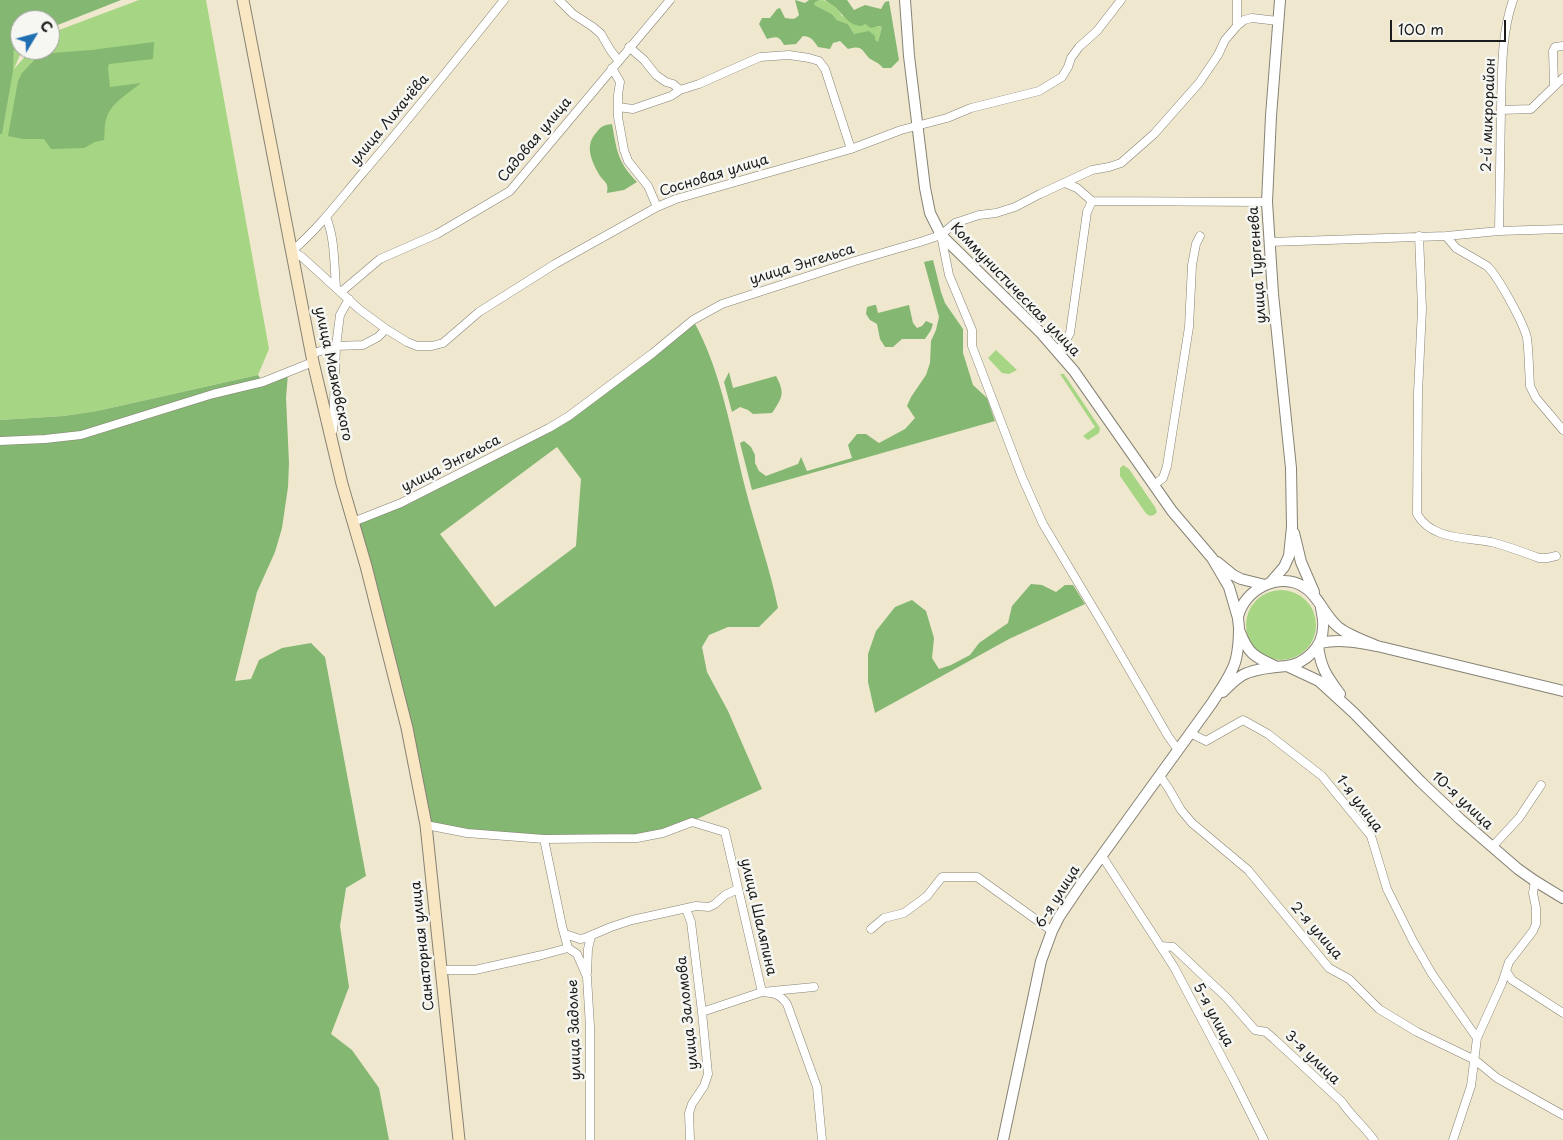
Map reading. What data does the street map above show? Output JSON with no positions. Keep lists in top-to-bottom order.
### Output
{
  "streets": {
    "main road": ["улица Маяковского", "Санаторная улица"],
    "street": [
      "2-й микрорайон",
      "улица Лихачёва",
      "Садовая улица",
      "Сосновая улица",
      "улица Энгельса",
      "улица Тургенева",
      "Коммунистическая улица",
      "10-я улица",
      "1-я улица",
      "6-я улица",
      "улица Шаляпина",
      "2-я улица",
      "улица Заломова",
      "5-я улица",
      "улица Задолье",
      "3-я улица"
    ]
  },
  "crossings": [
    ["улица Лихачёва", "Сосновая улица"],
    ["улица Лихачёва", "улица Маяковского"],
    ["Садовая улица", "Сосновая улица"],
    ["Сосновая улица", "Коммунистическая улица"],
    ["Сосновая улица", "улица Маяковского"],
    ["улица Энгельса", "Коммунистическая улица"],
    ["улица Энгельса", "улица Маяковского"],
    ["улица Тургенева", "Коммунистическая улица"],
    ["улица Тургенева", "10-я улица"],
    ["Коммунистическая улица", "10-я улица"],
    ["улица Маяковского", "Санаторная улица"],
    ["1-я улица", "6-я улица"],
    ["6-я улица", "2-я улица"],
    ["6-я улица", "5-я улица"],
    ["улица Шаляпина", "улица Задолье"],
    ["5-я улица", "3-я улица"]
  ],
  "scale_bar": "100 m",
  "north": "top right"
}
